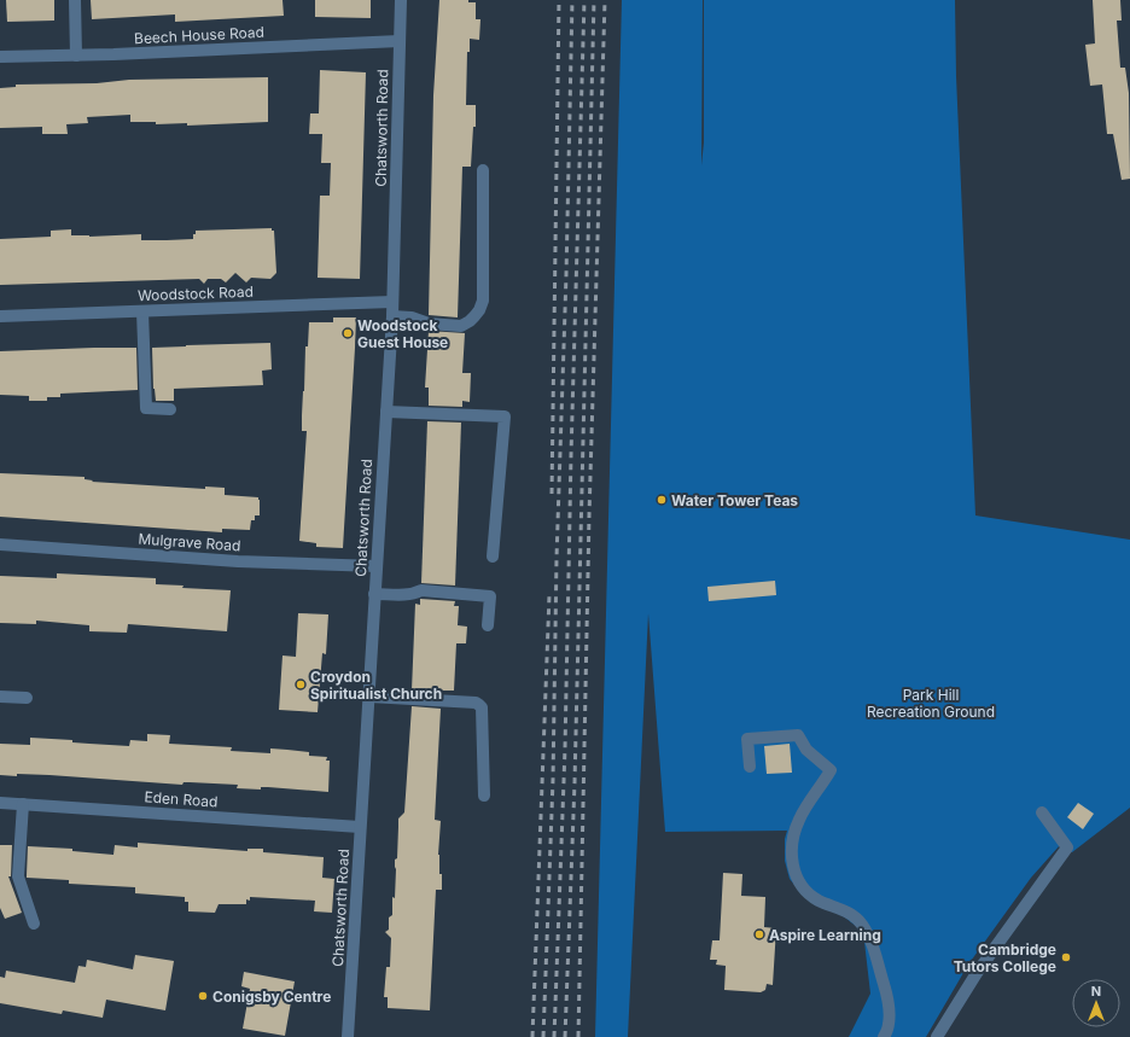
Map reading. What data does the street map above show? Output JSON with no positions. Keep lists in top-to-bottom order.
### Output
{
  "streets": {
    "street": [
      "Beech House Road",
      "Chatsworth Road",
      "Woodstock Road",
      "Mulgrave Road",
      "Eden Road"
    ]
  },
  "crossings": [
    ["Beech House Road", "Chatsworth Road"],
    ["Chatsworth Road", "Woodstock Road"],
    ["Chatsworth Road", "Mulgrave Road"],
    ["Chatsworth Road", "Eden Road"]
  ],
  "parks": ["Park Hill Recreation Ground"],
  "places": [
    "Woodstock Guest House",
    "Water Tower Teas",
    "Croydon Spiritualist Church",
    "Aspire Learning",
    "Cambridge Tutors College",
    "Conigsby Centre"
  ],
  "north": "top"
}
